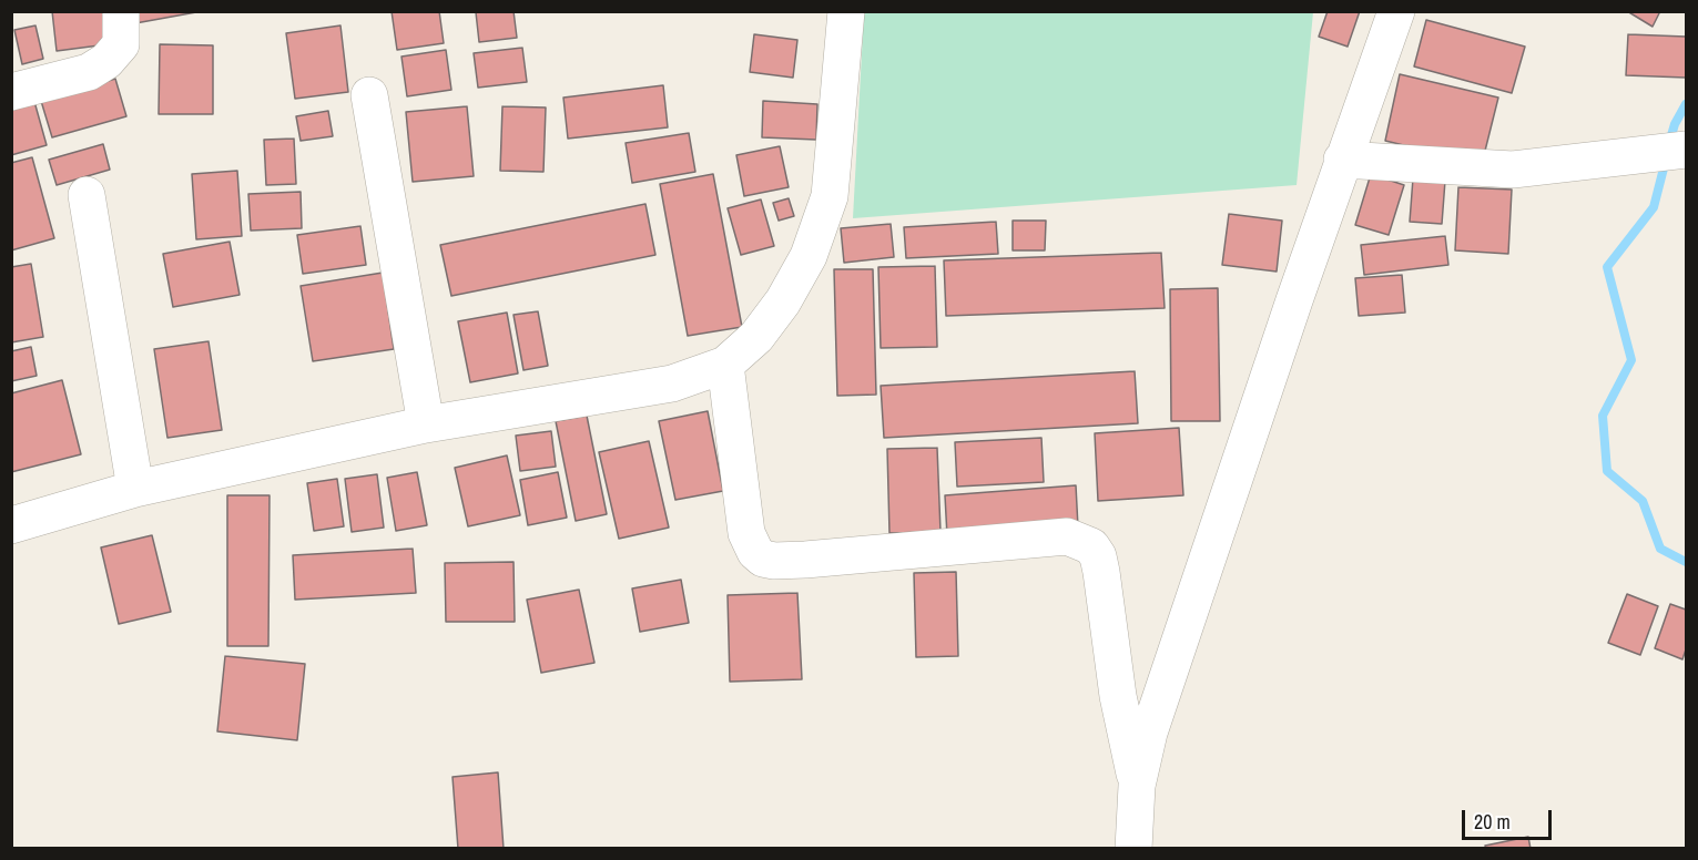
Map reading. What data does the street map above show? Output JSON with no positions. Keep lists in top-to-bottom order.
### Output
{
  "scale_bar": "20 m"
}
